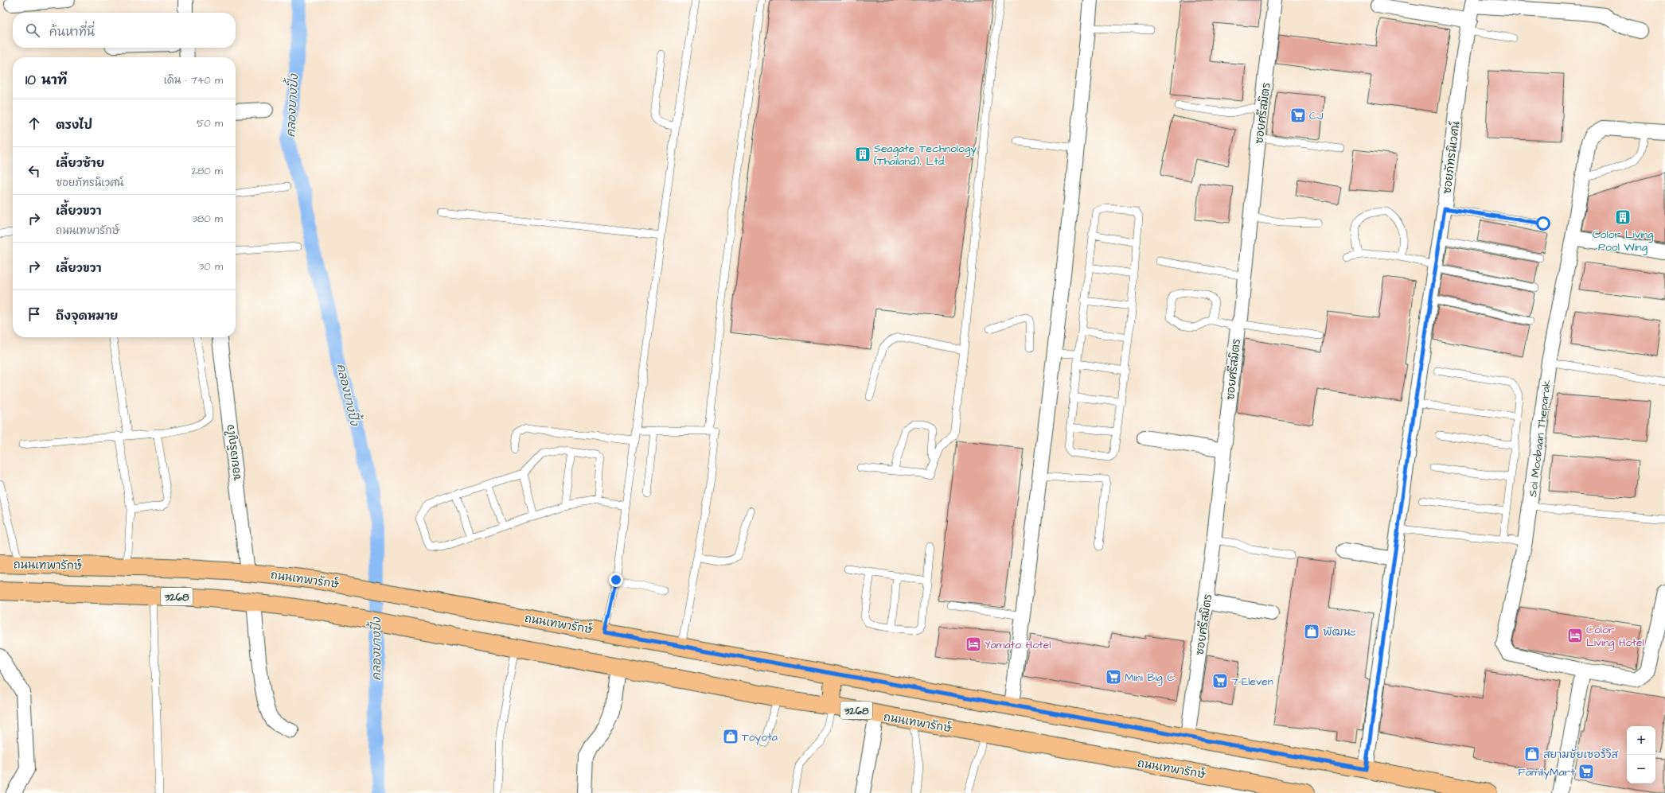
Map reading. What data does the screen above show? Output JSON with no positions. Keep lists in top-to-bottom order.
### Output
{
  "streets": {
    "main road": ["ถนนเทพารักษ์", "3268"],
    "street": [
      "ซอยศรีสมิตร",
      "ซอยภัทรนิเวศน์",
      "Soi Moobaan Theparak",
      "ซอยเจริญใจ"
    ]
  },
  "crossings": [
    ["ซอยศรีสมิตร", "ถนนเทพารักษ์"],
    ["ซอยภัทรนิเวศน์", "ถนนเทพารักษ์"],
    ["ซอยเจริญใจ", "ถนนเทพารักษ์"]
  ],
  "water": ["คลองบางปิ้ง"],
  "places": {
    "supermarket": [
      "CJ",
      "Mini Big C",
      "7-Eleven",
      "FamilyMart"
    ],
    "building": ["Seagate Technology (Thailand), Ltd.", "Color Living Pool Wing"],
    "shop": ["พัฒนะ", "Toyota", "สยามชัยเซอร์วิส"],
    "hotel": ["Color Living Hotel", "Yamato Hotel"]
  },
  "page": {
    "search": "ค้นหาที่นี่",
    "heading": ["10 นาที", "เดิน · 740 m"],
    "list": [
      ["ตรงไป", "50 m"],
      ["เลี้ยวซ้าย", "ซอยภัทรนิเวศน์", "280 m"],
      ["เลี้ยวขวา", "ถนนเทพารักษ์", "380 m"],
      ["เลี้ยวขวา", "30 m"],
      "ถึงจุดหมาย"
    ],
    "map_buttons": ["+", "−"]
  }
}
